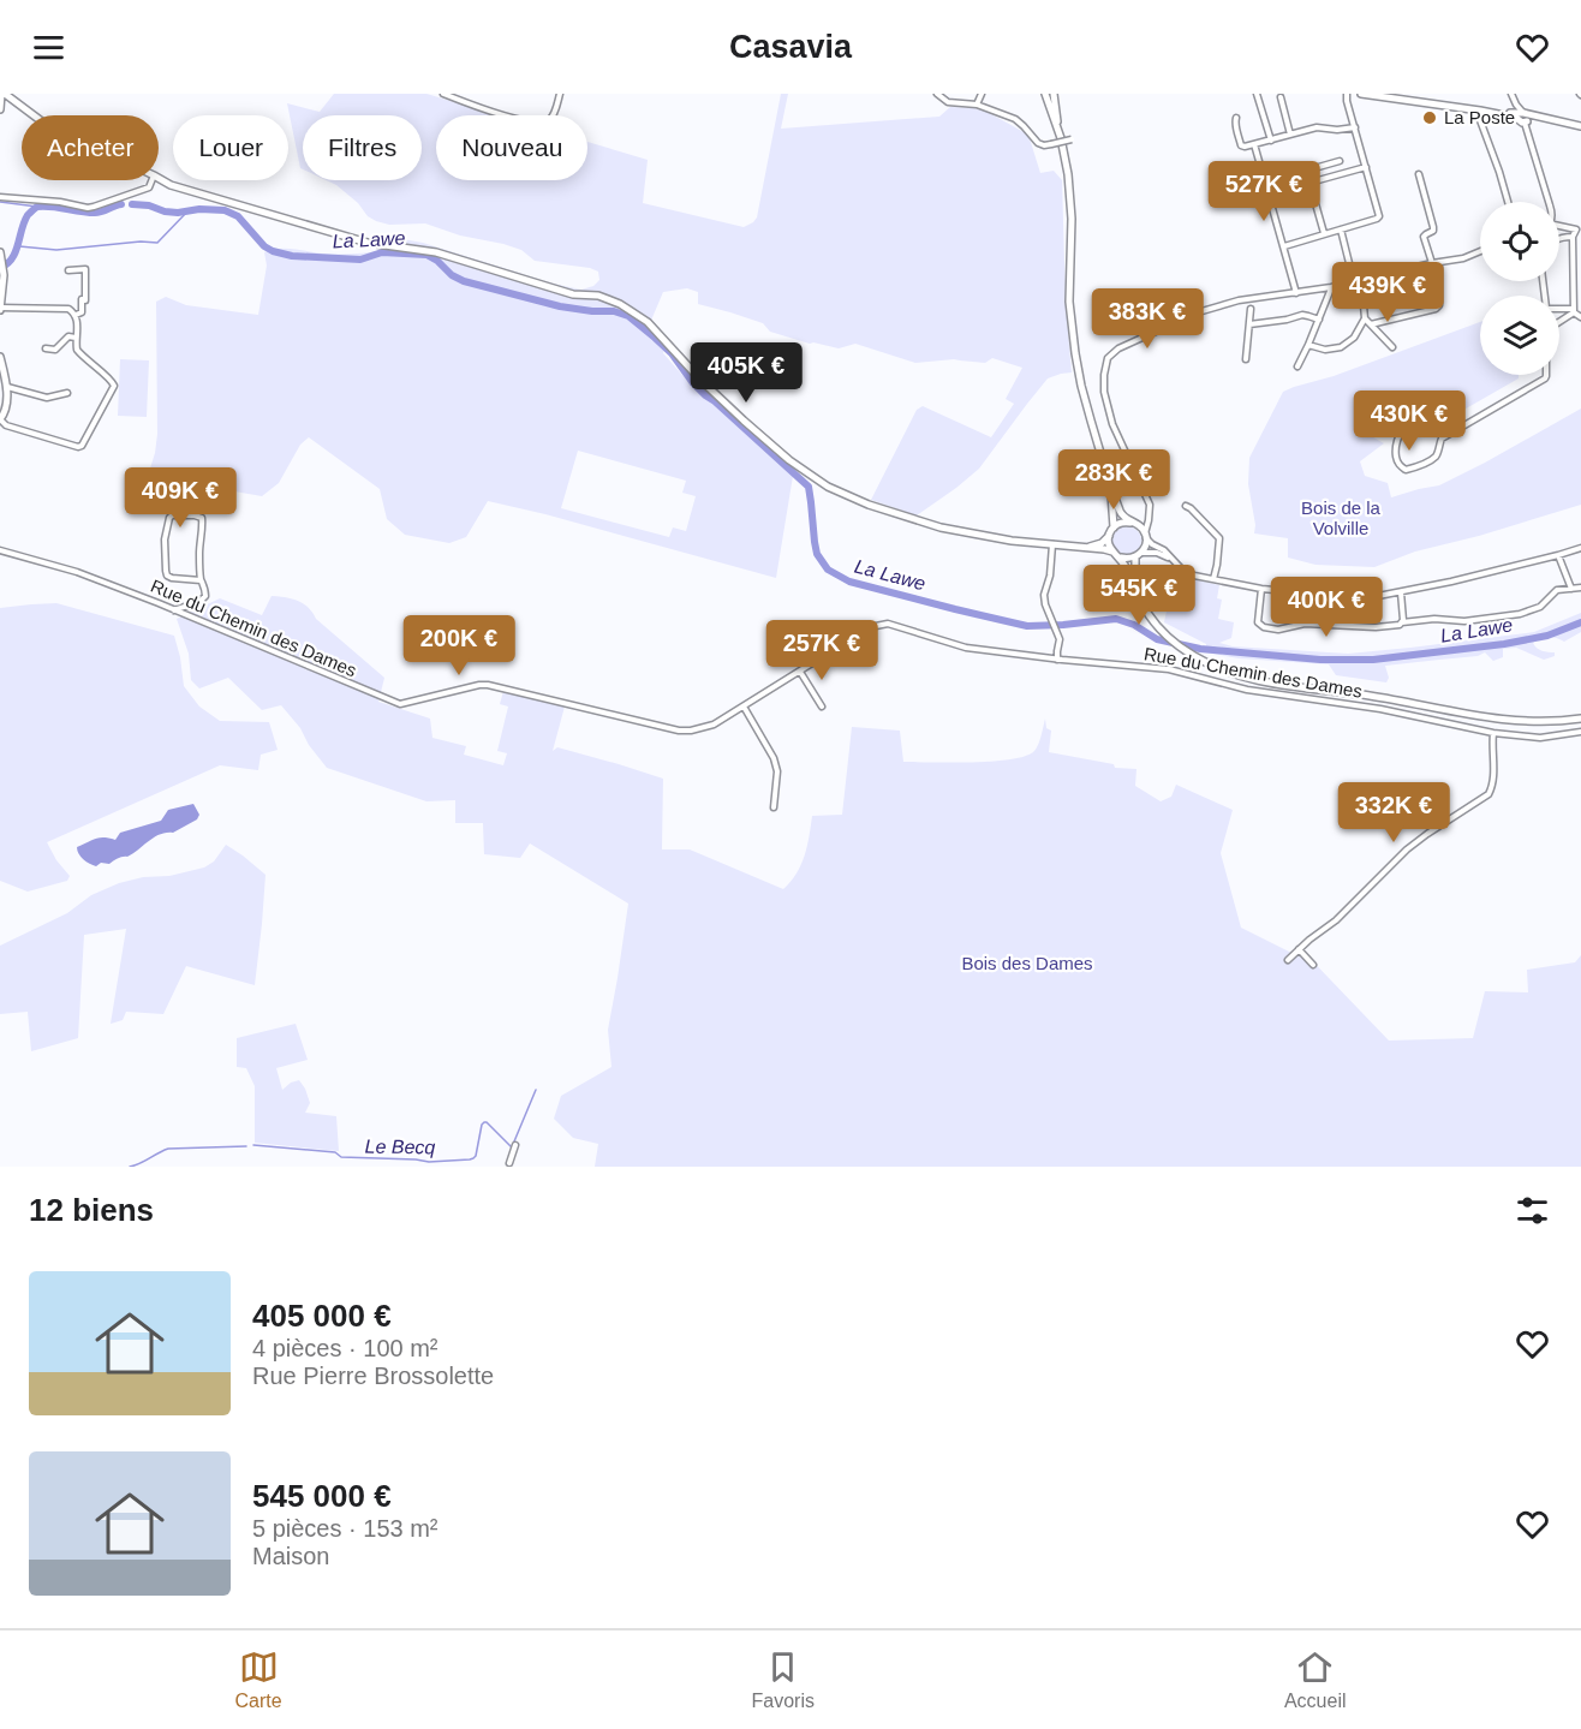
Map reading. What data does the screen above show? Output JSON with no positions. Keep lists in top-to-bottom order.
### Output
{
  "streets": {
    "street": ["Rue du Chemin des Dames"]
  },
  "water": ["La Lawe", "Le Becq"],
  "parks": ["Bois de la Volville", "Bois des Dames"],
  "places": ["La Poste"],
  "page": {
    "header": "Casavia",
    "chip": [
      "Acheter",
      "Louer",
      "Filtres",
      "Nouveau"
    ],
    "price": [
      "527K €",
      "439K €",
      "383K €",
      "405K €",
      "430K €",
      "283K €",
      "409K €",
      "545K €",
      "400K €",
      "200K €",
      "257K €",
      "332K €"
    ],
    "heading": "12 biens",
    "list": [
      {
        "name": "405 000 €",
        "note": "4 pièces · 100 m² · Rue Pierre Brossolette"
      },
      {
        "name": "545 000 €",
        "note": "5 pièces · 153 m² · Maison"
      }
    ],
    "tabs": ["Carte", "Favoris", "Accueil"]
  }
}
